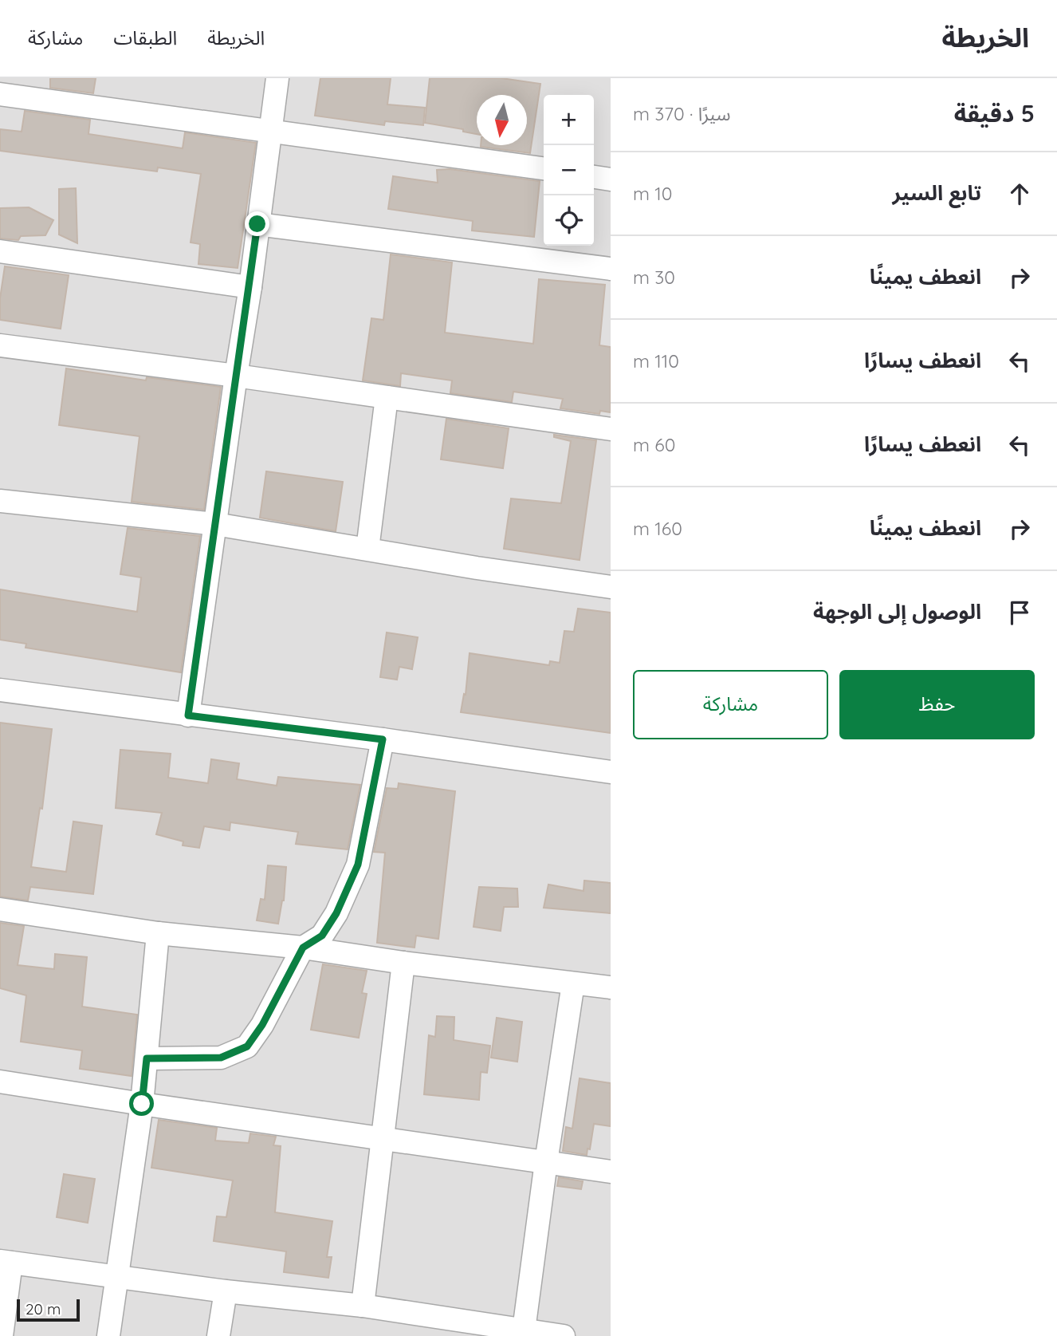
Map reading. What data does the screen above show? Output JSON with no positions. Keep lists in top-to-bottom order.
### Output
{
  "scale_bar": "20 m",
  "north": "bottom",
  "page": {
    "header": "الخريطة",
    "nav": ["الخريطة", "الطبقات", "مشاركة"],
    "heading": ["5 دقيقة", "سيرًا · 370 m"],
    "map_buttons": ["+", "−"],
    "list": [
      ["تابع السير", "10 m"],
      ["انعطف يمينًا", "30 m"],
      ["انعطف يسارًا", "110 m"],
      ["انعطف يسارًا", "60 m"],
      ["انعطف يمينًا", "160 m"],
      "الوصول إلى الوجهة"
    ],
    "buttons": ["حفظ", "مشاركة"],
    "scale": "20 m"
  }
}
